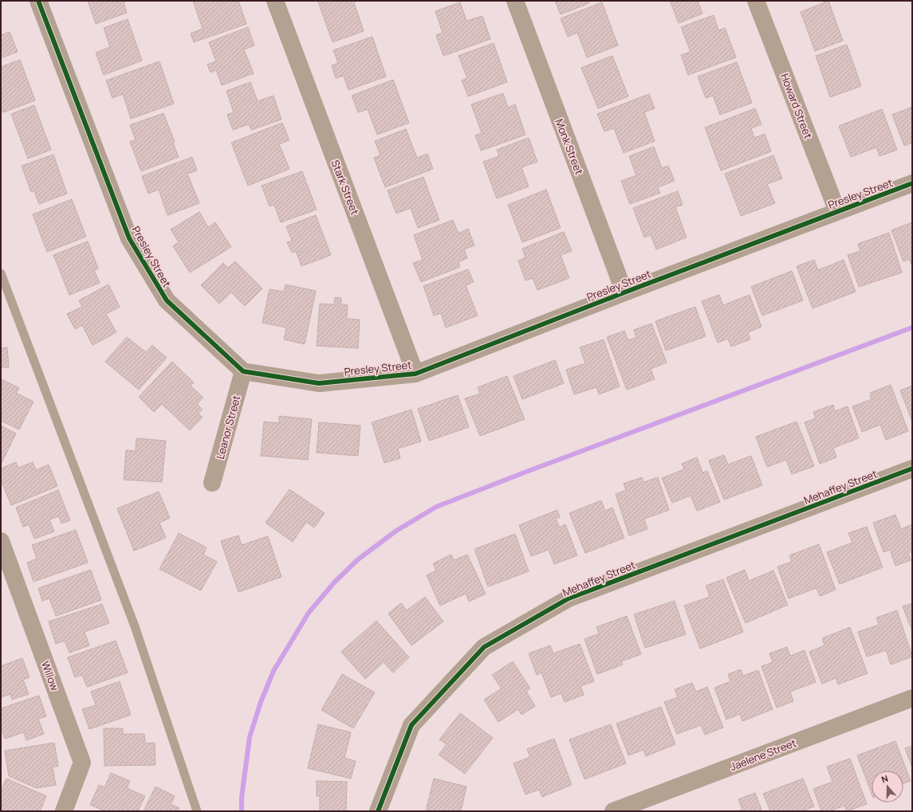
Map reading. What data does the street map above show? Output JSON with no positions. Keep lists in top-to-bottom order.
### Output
{
  "streets": {
    "street": [
      "Howard Street",
      "Monk Street",
      "Stark Street",
      "Presley Street",
      "Leanor Street",
      "Mehaffey Street",
      "Willow",
      "Jaelene Street"
    ]
  },
  "crossings": [
    ["Howard Street", "Presley Street"],
    ["Monk Street", "Presley Street"],
    ["Stark Street", "Presley Street"],
    ["Presley Street", "Leanor Street"]
  ],
  "north": "top"
}
